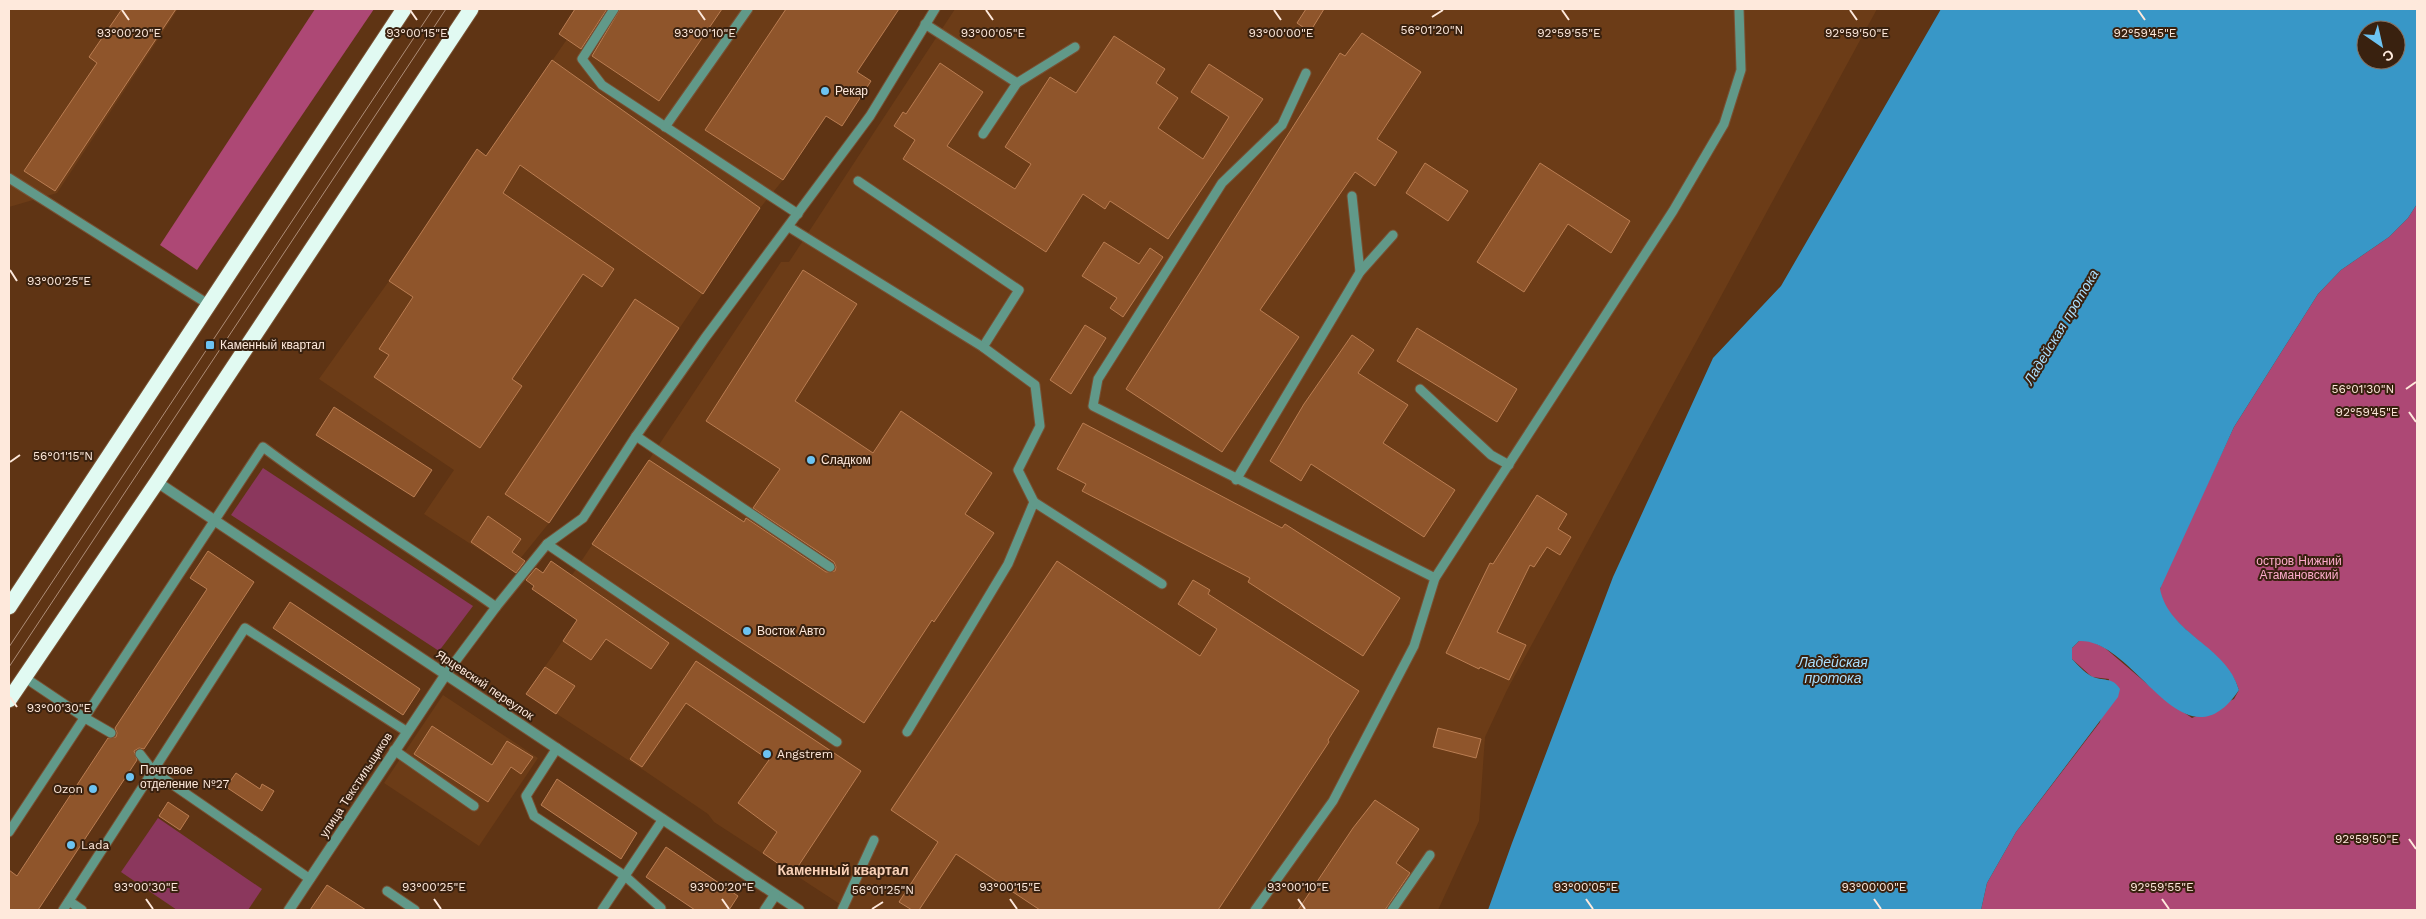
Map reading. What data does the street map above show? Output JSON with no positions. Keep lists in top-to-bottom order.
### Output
{
  "streets": {
    "street": ["Ярцевский переулок", "улица Текстильщиков"]
  },
  "crossings": [
    ["Ярцевский переулок", "улица Текстильщиков"]
  ],
  "districts": ["Каменный квартал"],
  "water": ["Ладейская протока"],
  "parks": ["остров Нижний Атамановский"],
  "places": {
    "other": [
      "Рекар",
      "Сладком",
      "Восток Авто",
      "Angstrem",
      "Почтовое отделение №27",
      "Ozon",
      "Lada"
    ],
    "transit": ["Каменный квартал"]
  },
  "north": "bottom right",
  "coordinates": [
    "56°01'20\"N",
    "93°00'20\"E",
    "93°00'15\"E",
    "93°00'10\"E",
    "93°00'05\"E",
    "93°00'00\"E",
    "92°59'55\"E",
    "92°59'50\"E",
    "92°59'45\"E",
    "93°00'25\"E",
    "56°01'30\"N",
    "56°01'15\"N",
    "93°00'30\"E",
    "56°01'25\"N"
  ]
}
